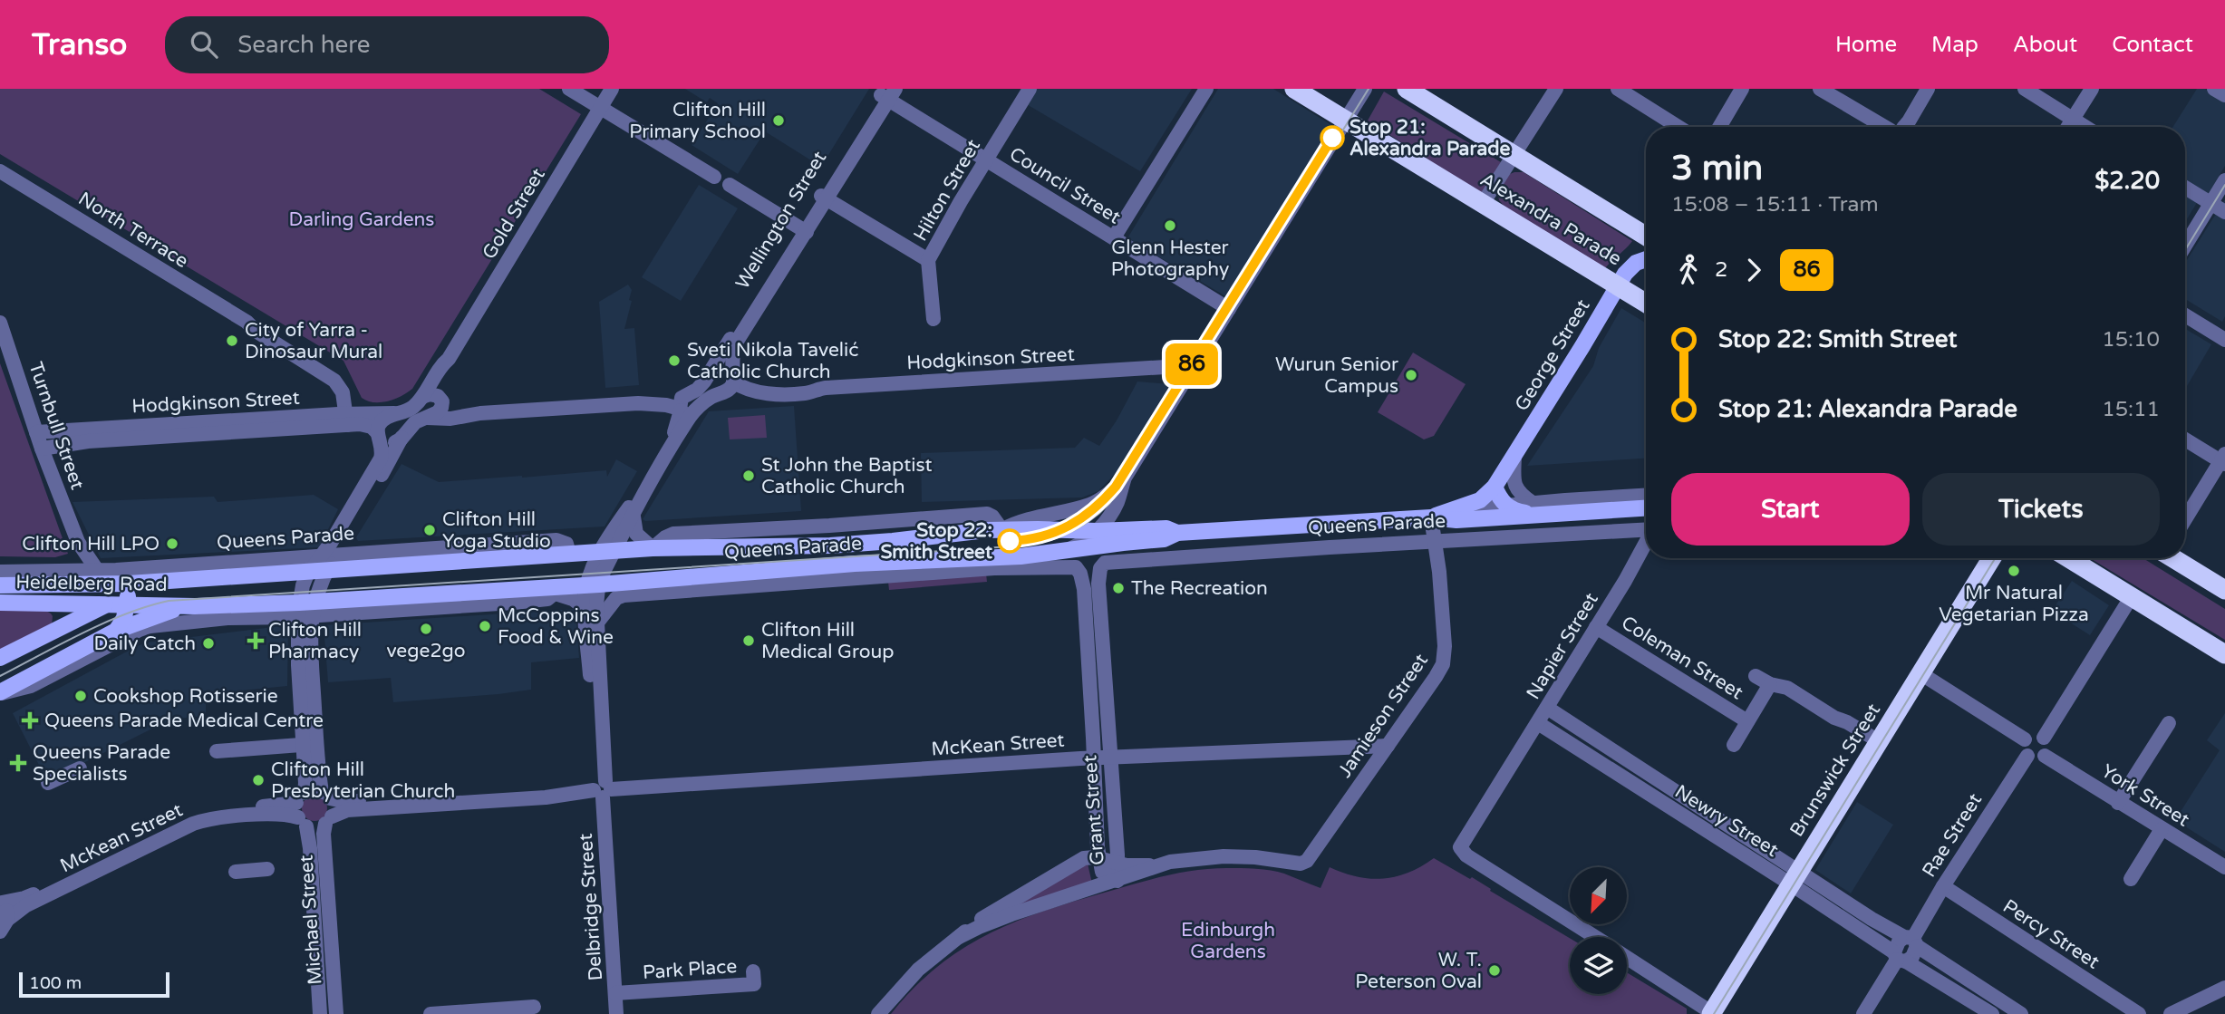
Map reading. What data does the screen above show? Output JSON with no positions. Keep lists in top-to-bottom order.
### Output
{
  "streets": {
    "highway": ["Alexandra Parade", "Brunswick Street"],
    "main road": ["George Street", "Queens Parade", "Heidelberg Road"],
    "street": [
      "Council Street",
      "Hilton Street",
      "Gold Street",
      "Wellington Street",
      "North Terrace",
      "Hodgkinson Street",
      "Turnbull Street",
      "Napier Street",
      "Coleman Street",
      "Jamieson Street",
      "McKean Street",
      "York Street",
      "Grant Street",
      "Newry Street",
      "Rae Street",
      "Delbridge Street",
      "Michael Street",
      "Percy Street",
      "Park Place"
    ]
  },
  "crossings": [
    ["Council Street", "Hilton Street"],
    ["Council Street", "Wellington Street"],
    ["Alexandra Parade", "George Street"],
    ["Wellington Street", "Hodgkinson Street"],
    ["North Terrace", "Hodgkinson Street"],
    ["George Street", "Queens Parade"],
    ["Hodgkinson Street", "Turnbull Street"],
    ["Turnbull Street", "Queens Parade"],
    ["Queens Parade", "Heidelberg Road"],
    ["Queens Parade", "Jamieson Street"],
    ["Queens Parade", "Grant Street"],
    ["Queens Parade", "Delbridge Street"],
    ["Queens Parade", "Michael Street"],
    ["Napier Street", "Coleman Street"],
    ["Napier Street", "Newry Street"],
    ["Jamieson Street", "McKean Street"],
    ["McKean Street", "Grant Street"],
    ["McKean Street", "Delbridge Street"],
    ["McKean Street", "Michael Street"],
    ["Brunswick Street", "Newry Street"],
    ["York Street", "Rae Street"],
    ["Newry Street", "Rae Street"],
    ["Rae Street", "Percy Street"],
    ["Delbridge Street", "Park Place"]
  ],
  "parks": ["Darling Gardens", "Edinburgh Gardens"],
  "places": {
    "other": [
      "Clifton Hill Primary School",
      "Stop 21: Alexandra Parade",
      "Glenn Hester Photography",
      "City of Yarra - Dinosaur Mural",
      "Sveti Nikola Tavelić Catholic Church",
      "Wurun Senior Campus",
      "St John the Baptist Catholic Church",
      "Clifton Hill Yoga Studio",
      "Stop 22: Smith Street",
      "Clifton Hill LPO",
      "Mr Natural Vegetarian Pizza",
      "The Recreation",
      "McCoppins Food & Wine",
      "vege2go",
      "Clifton Hill Medical Group",
      "Daily Catch",
      "Cookshop Rotisserie",
      "Clifton Hill Presbyterian Church",
      "W. T. Peterson Oval"
    ],
    "health": ["Clifton Hill Pharmacy", "Queens Parade Medical Centre", "Queens Parade Specialists"]
  },
  "lines": ["tram line 86"],
  "scale_bar": "100 m",
  "north": "bottom left",
  "page": {
    "header": "Transo",
    "search": "Search here",
    "nav": [
      "Home",
      "Map",
      "About",
      "Contact"
    ],
    "on_map": "86",
    "heading": ["3 min", "15:08 – 15:11 · Tram", "$2.20"],
    "legs": ["2", "86"],
    "list": [
      {
        "name": "Stop 22: Smith Street",
        "value": "15:10"
      },
      {
        "name": "Stop 21: Alexandra Parade",
        "value": "15:11"
      }
    ],
    "buttons": ["Start", "Tickets"],
    "scale": "100 m"
  }
}
